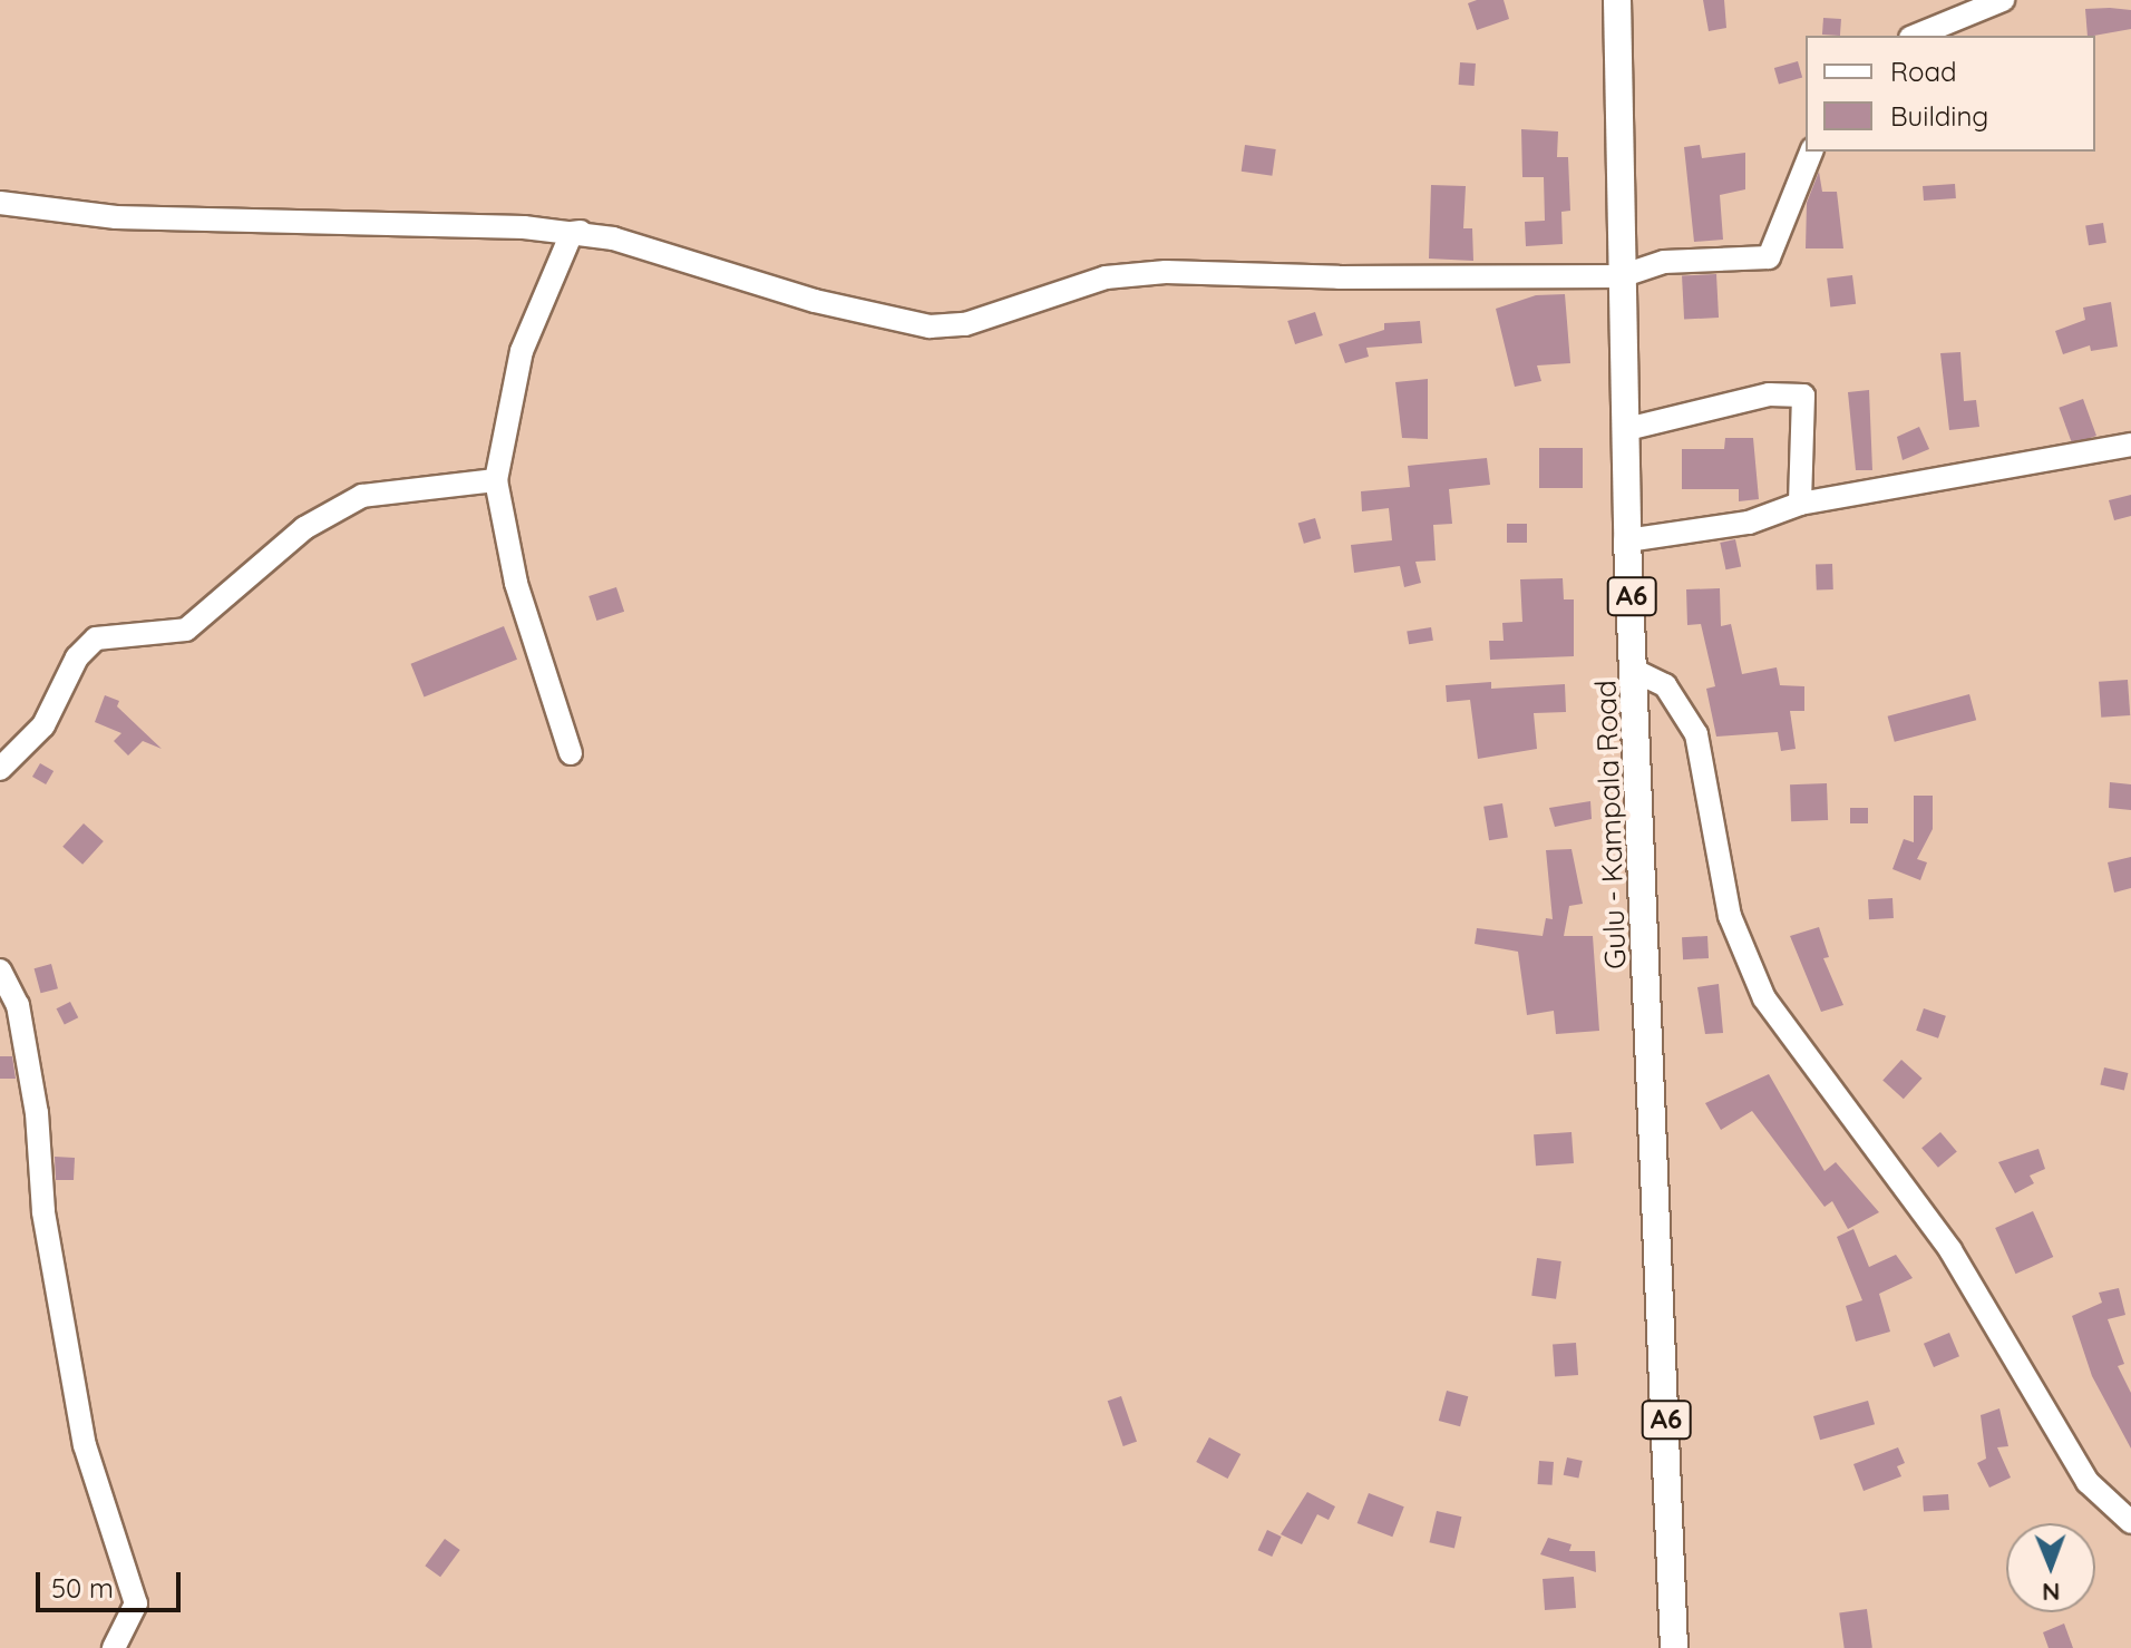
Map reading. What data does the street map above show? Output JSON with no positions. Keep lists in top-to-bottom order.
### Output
{
  "streets": {
    "main road": ["A6", "Gulu - Kampala Road"]
  },
  "legend": ["Road", "Building"],
  "scale_bar": "50 m",
  "north": "bottom"
}
